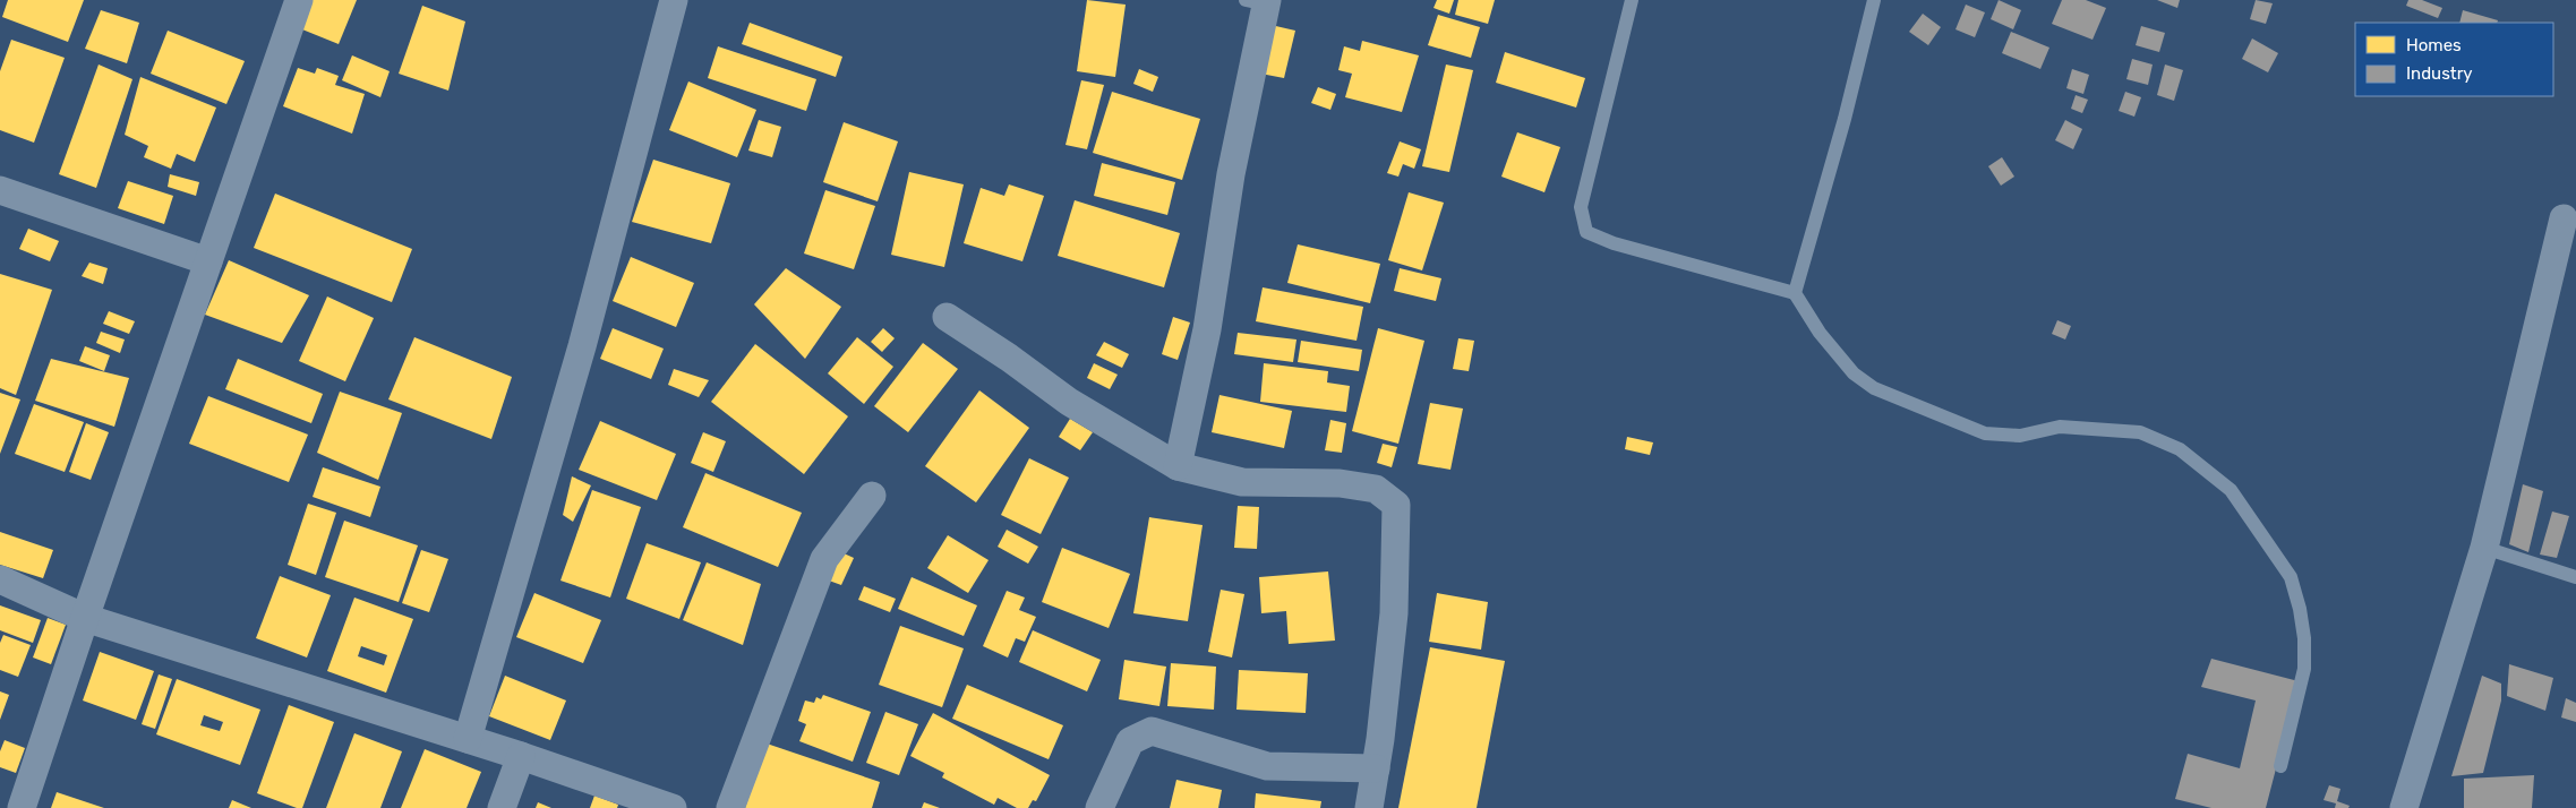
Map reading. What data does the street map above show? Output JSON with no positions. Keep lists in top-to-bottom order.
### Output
{
  "legend": ["Homes", "Industry"]
}
